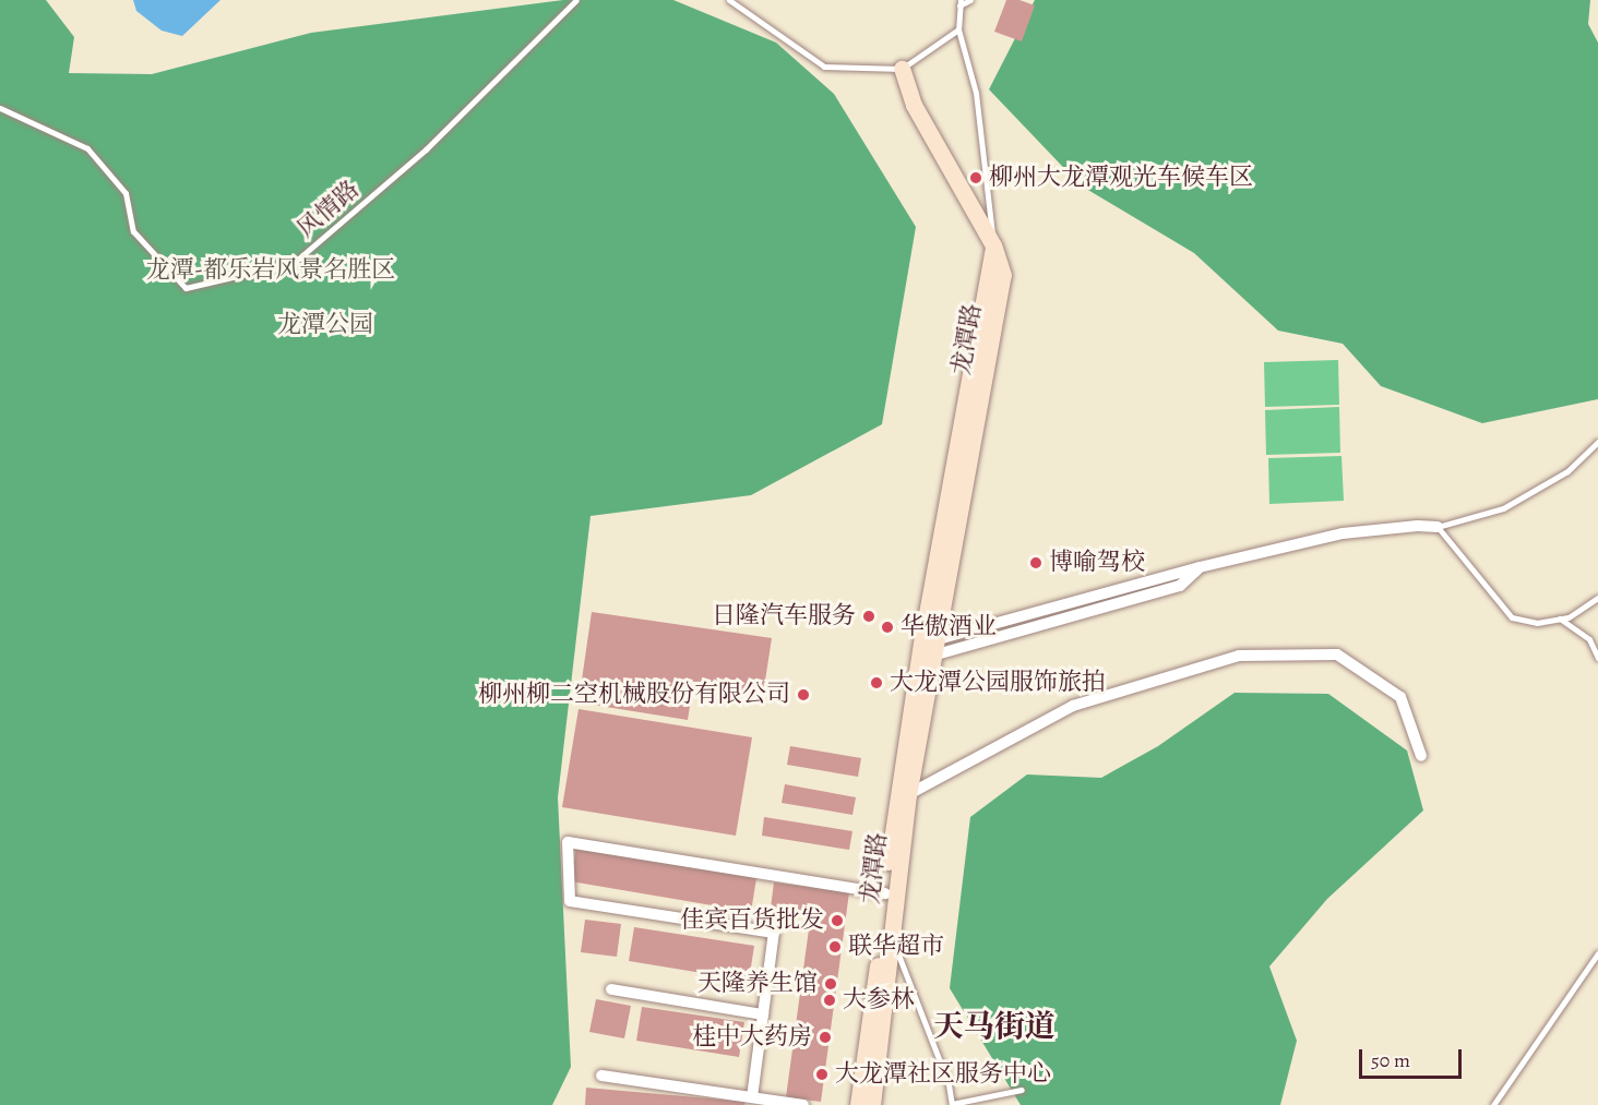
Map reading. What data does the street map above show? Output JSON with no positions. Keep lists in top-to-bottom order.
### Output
{
  "streets": {
    "street": ["龙潭路"],
    "lane": ["风情路"]
  },
  "districts": ["天马街道"],
  "parks": ["龙潭-都乐岩风景名胜区", "龙潭公园"],
  "places": [
    "柳州大龙潭观光车候车区",
    "博喻驾校",
    "日隆汽车服务",
    "华傲酒业",
    "大龙潭公园服饰旅拍",
    "柳州柳二空机械股份有限公司",
    "佳宾百货批发",
    "联华超市",
    "天隆养生馆",
    "大参林",
    "桂中大药房",
    "大龙潭社区服务中心"
  ],
  "scale_bar": "50 m"
}
